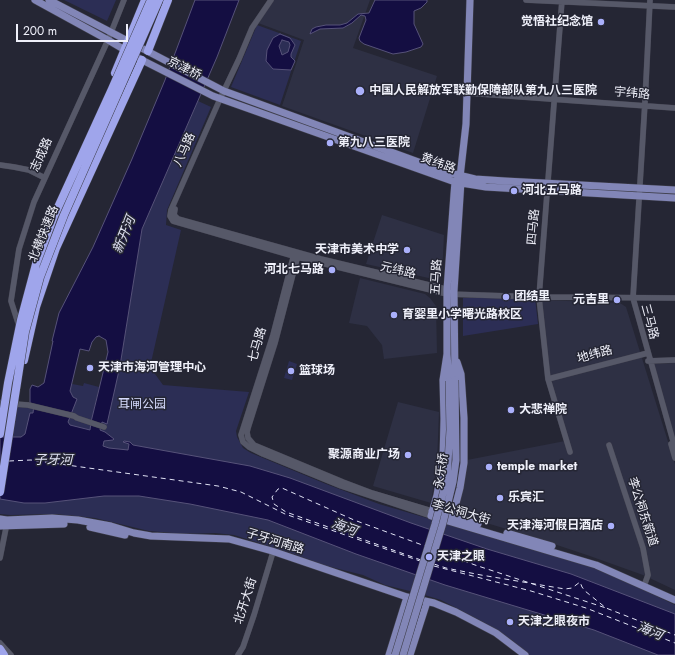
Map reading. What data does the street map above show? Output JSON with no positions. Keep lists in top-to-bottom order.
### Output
{
  "streets": {
    "highway": ["北横快速路"],
    "main road": [
      "京津桥",
      "黄纬路",
      "五马路",
      "永乐桥",
      "李公祠大街",
      "子牙河南路"
    ],
    "street": [
      "宇纬路",
      "八马路",
      "志成路",
      "四马路",
      "元纬路",
      "三马路",
      "七马路",
      "地纬路",
      "李公祠东箭道",
      "北开大街"
    ]
  },
  "crossings": [
    ["京津桥", "志成路"],
    ["京津桥", "黄纬路"],
    ["宇纬路", "四马路"],
    ["宇纬路", "五马路"],
    ["宇纬路", "三马路"],
    ["八马路", "黄纬路"],
    ["八马路", "元纬路"],
    ["黄纬路", "四马路"],
    ["黄纬路", "五马路"],
    ["黄纬路", "三马路"],
    ["四马路", "元纬路"],
    ["四马路", "地纬路"],
    ["元纬路", "五马路"],
    ["元纬路", "三马路"],
    ["元纬路", "七马路"],
    ["五马路", "永乐桥"],
    ["三马路", "地纬路"],
    ["七马路", "李公祠大街"],
    ["李公祠东箭道", "李公祠大街"],
    ["子牙河南路", "北开大街"]
  ],
  "water": ["新开河", "子牙河", "海河"],
  "parks": ["耳闸公园"],
  "places": [
    "觉悟社纪念馆",
    "中国人民解放军联勤保障部队第九八三医院",
    "第九八三医院",
    "河北五马路",
    "天津市美术中学",
    "河北七马路",
    "团结里",
    "元吉里",
    "育婴里小学曙光路校区",
    "天津市海河管理中心",
    "篮球场",
    "大悲禅院",
    "聚源商业广场",
    "temple market",
    "乐宾汇",
    "天津海河假日酒店",
    "天津之眼",
    "天津之眼夜市"
  ],
  "scale_bar": "200 m"
}
